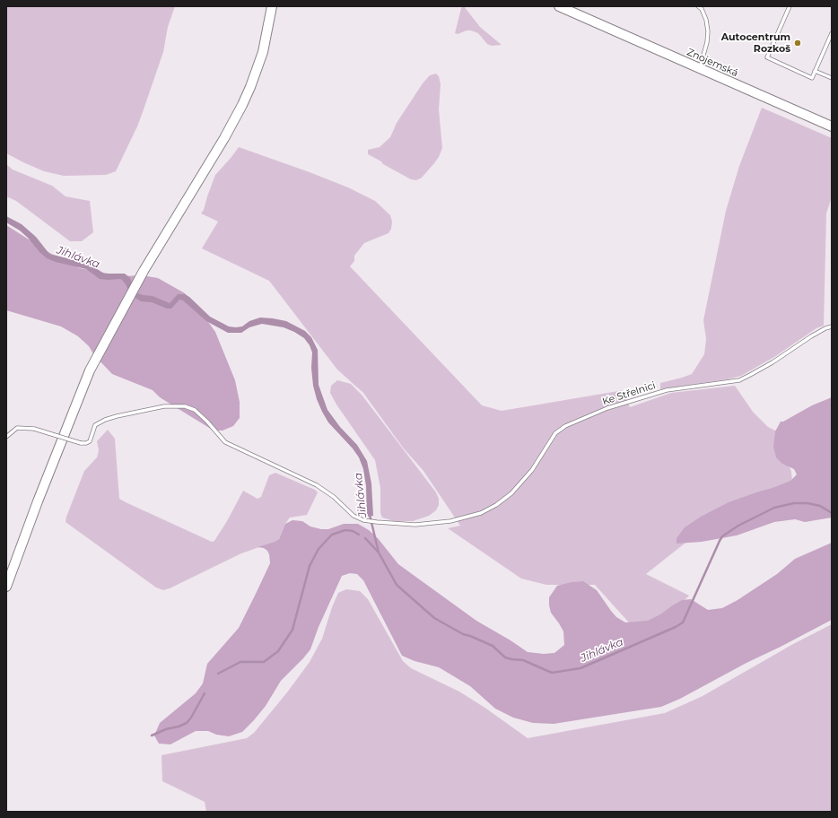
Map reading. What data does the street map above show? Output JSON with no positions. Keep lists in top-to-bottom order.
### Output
{
  "streets": {
    "main road": ["Znojemská"],
    "lane": ["Ke Střelnici"]
  },
  "water": ["Jihlávka"],
  "places": ["Autocentrum Rozkoš"]
}
